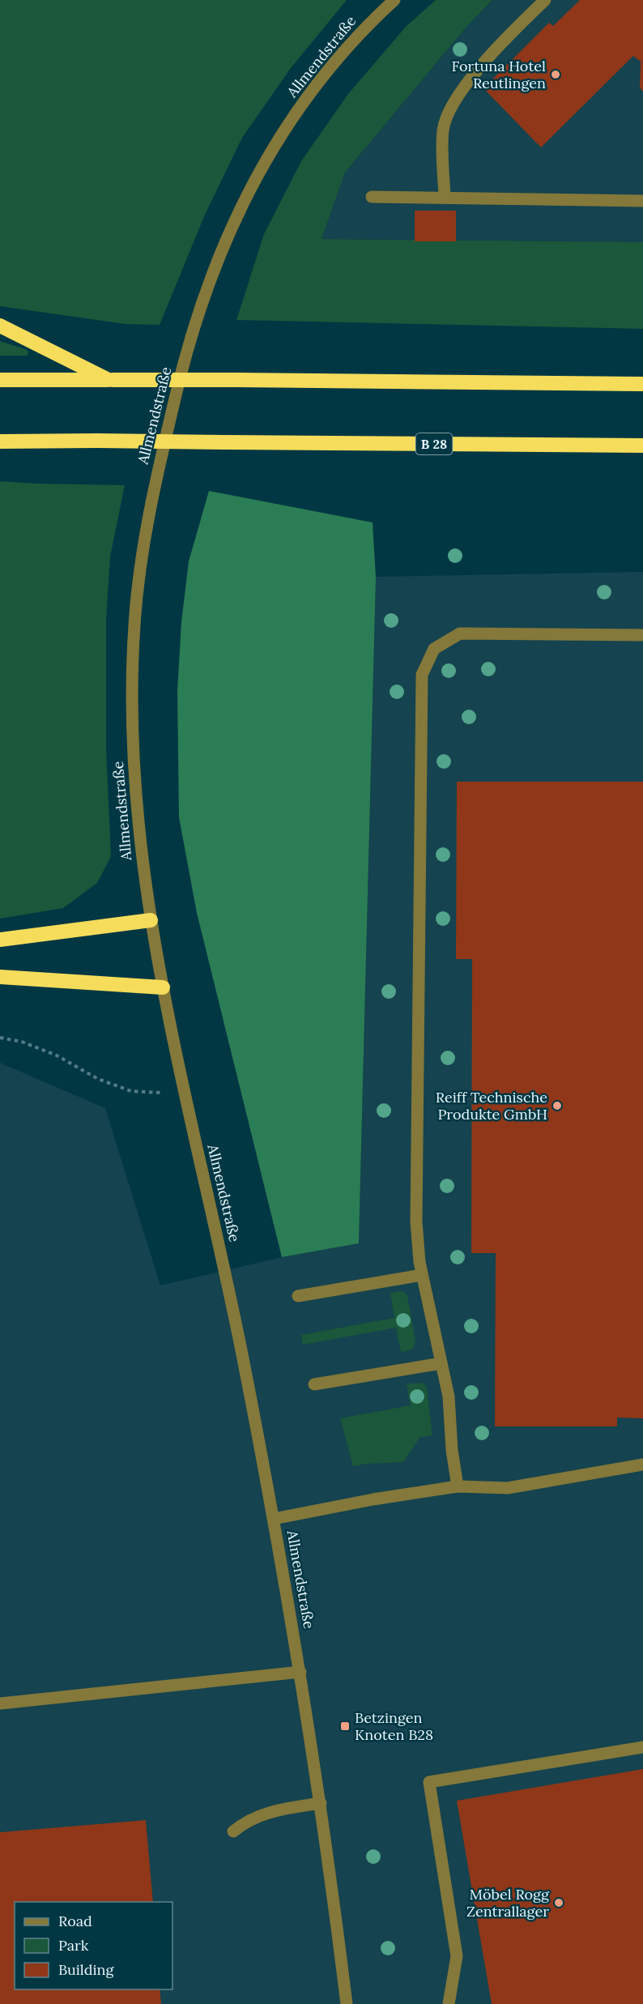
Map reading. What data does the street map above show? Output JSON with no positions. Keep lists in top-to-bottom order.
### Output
{
  "streets": {
    "highway": ["B 28"],
    "street": ["Allmendstraße"]
  },
  "places": {
    "other": ["Fortuna Hotel Reutlingen", "Reiff Technische Produkte GmbH", "Möbel Rogg Zentrallager"],
    "transit": ["Betzingen Knoten B28"]
  },
  "legend": ["Road", "Park", "Building"]
}
